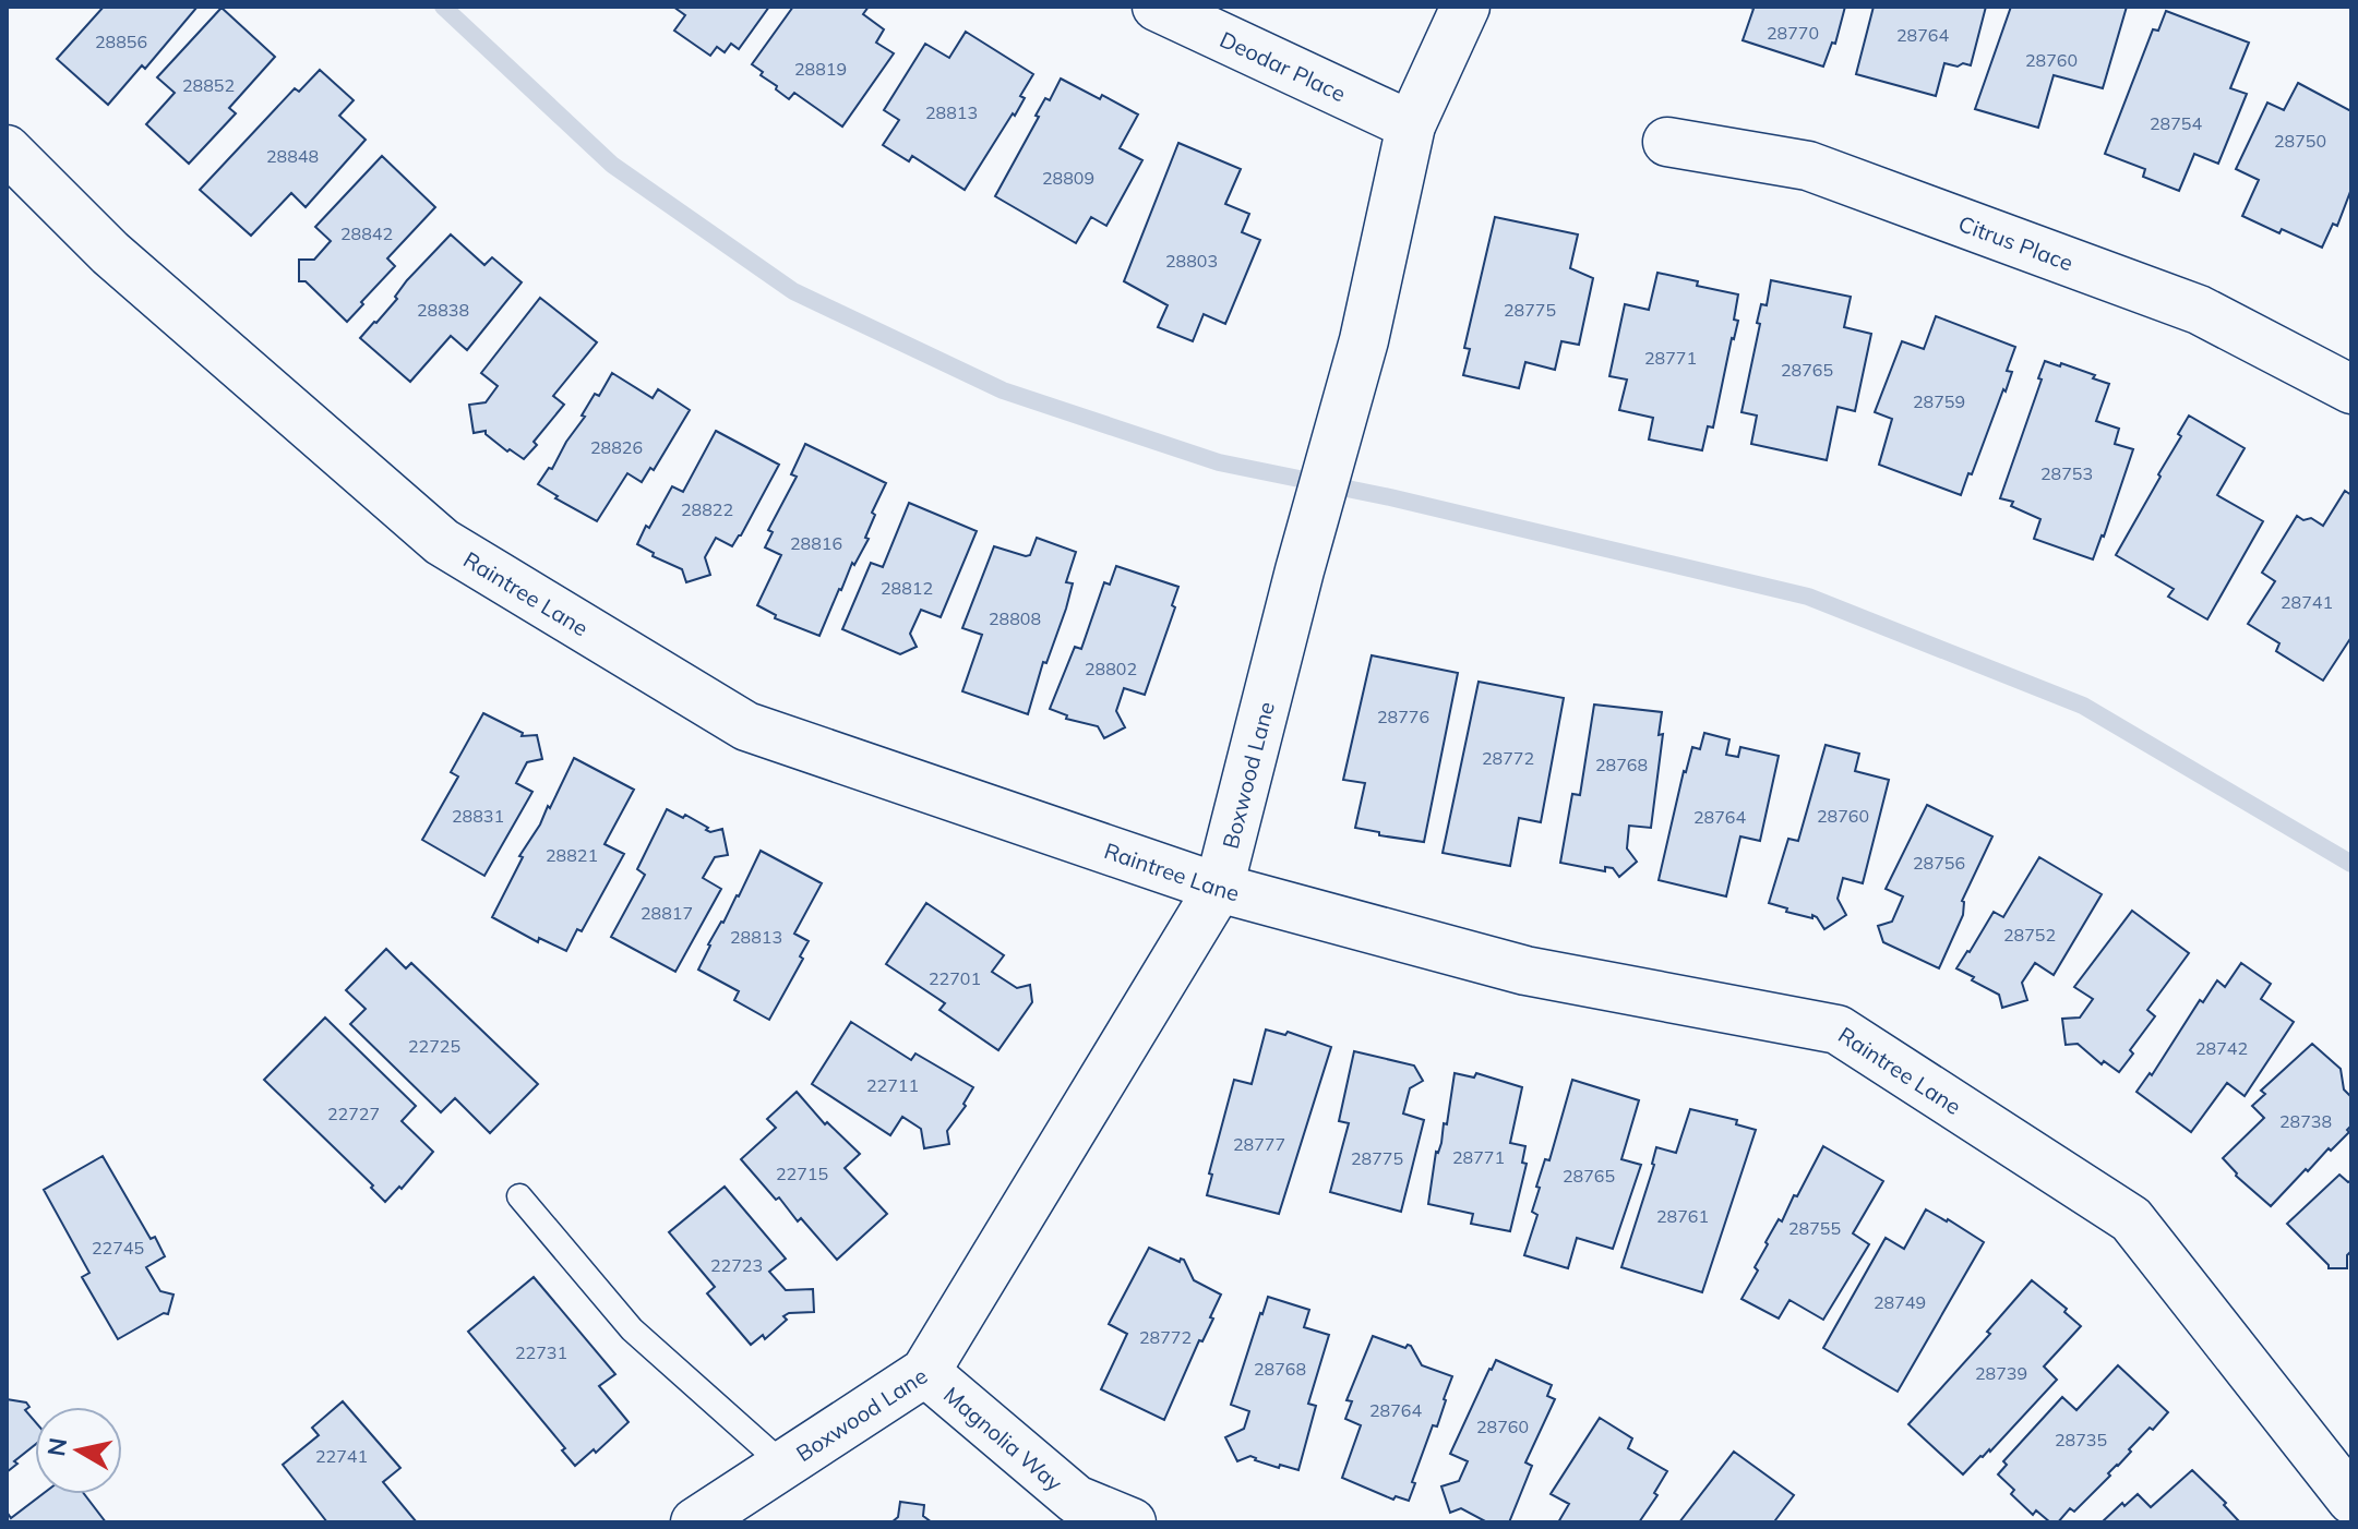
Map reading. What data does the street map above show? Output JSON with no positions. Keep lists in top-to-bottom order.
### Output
{
  "streets": {
    "street": [
      "Deodar Place",
      "Citrus Place",
      "Raintree Lane",
      "Boxwood Lane",
      "Magnolia Way"
    ]
  },
  "crossings": [
    ["Deodar Place", "Boxwood Lane"],
    ["Raintree Lane", "Boxwood Lane"],
    ["Boxwood Lane", "Magnolia Way"]
  ],
  "house_numbers": [
    "28770",
    "28764",
    "28856",
    "28760",
    "28819",
    "28852",
    "28813",
    "28754",
    "28750",
    "28848",
    "28809",
    "28842",
    "28803",
    "28838",
    "28775",
    "28771",
    "28765",
    "28759",
    "28826",
    "28753",
    "28822",
    "28816",
    "28812",
    "28741",
    "28808",
    "28802",
    "28776",
    "28772",
    "28768",
    "28831",
    "28760",
    "28764",
    "28821",
    "28756",
    "28817",
    "28752",
    "28813",
    "22701",
    "22725",
    "28742",
    "22711",
    "22727",
    "28738",
    "28777",
    "28771",
    "28775",
    "22715",
    "28765",
    "28761",
    "28755",
    "22745",
    "22723",
    "28749",
    "28772",
    "22731",
    "28768",
    "28739",
    "28764",
    "28760",
    "28735",
    "22741"
  ],
  "north": "left"
}
